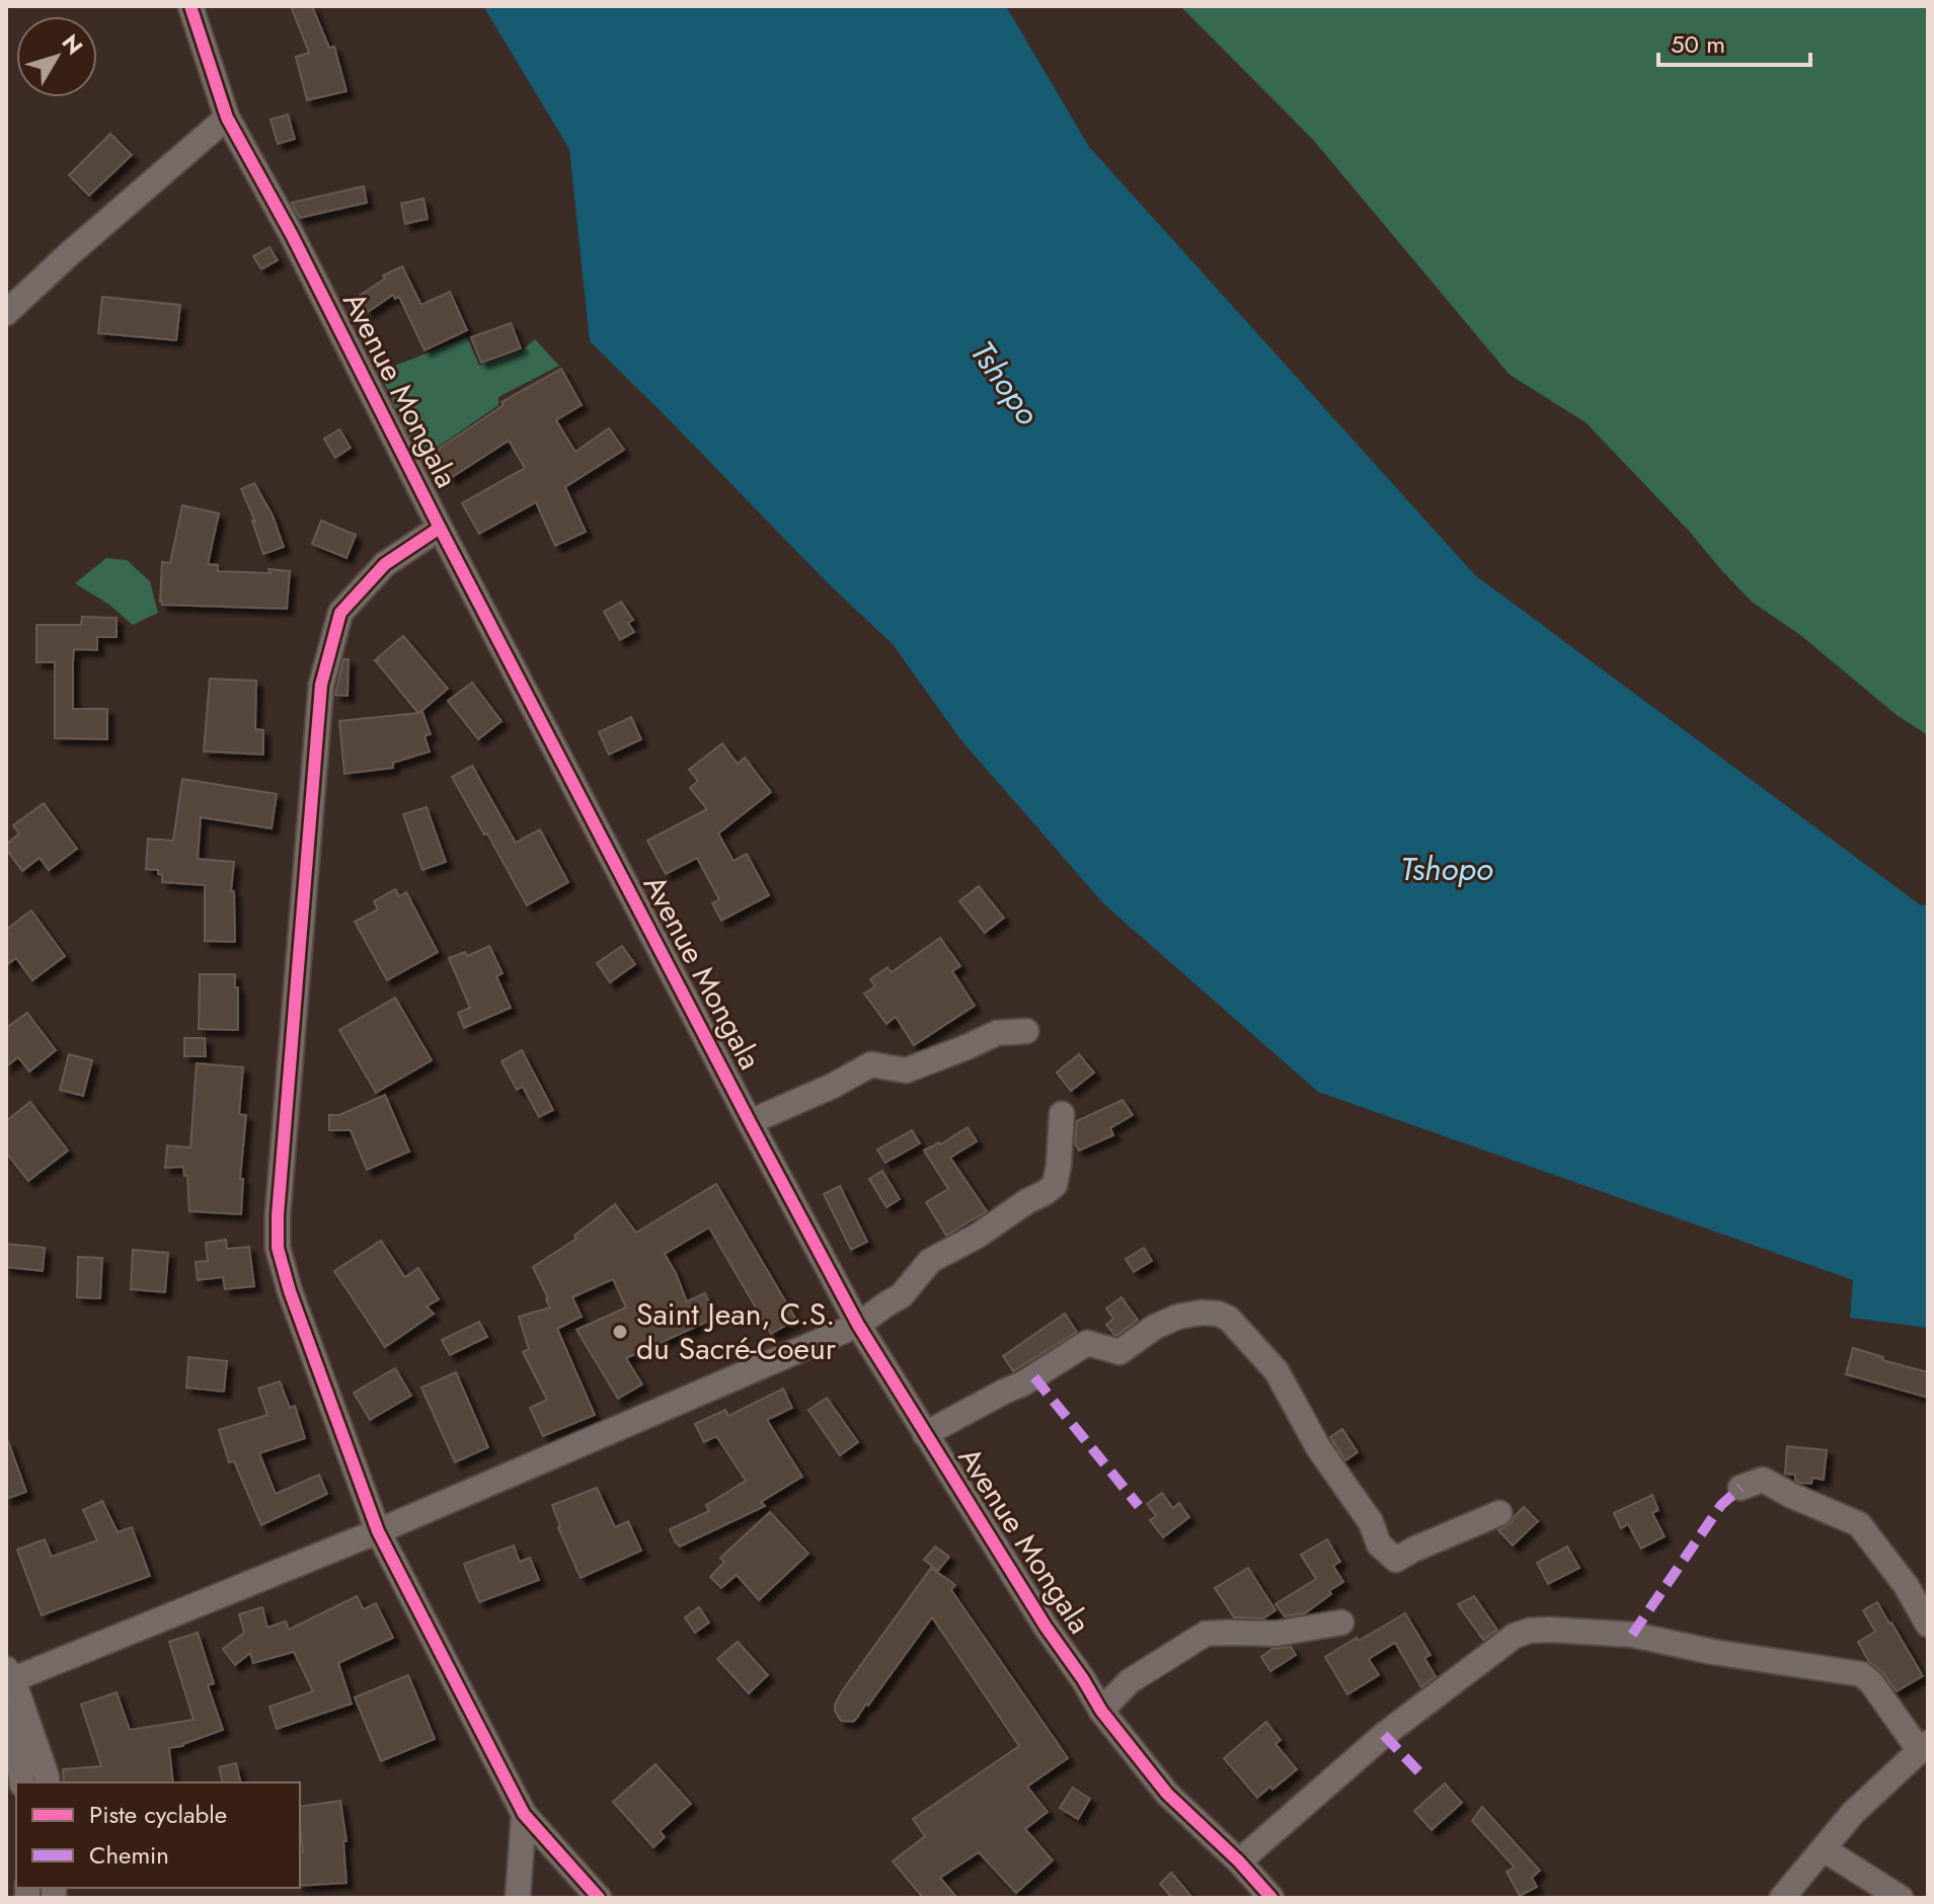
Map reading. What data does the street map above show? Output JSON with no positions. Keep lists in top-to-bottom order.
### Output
{
  "streets": {
    "street": ["Avenue Mongala"]
  },
  "water": ["Tshopo"],
  "places": ["Saint Jean, C.S. du Sacré-Coeur"],
  "legend": ["Piste cyclable", "Chemin"],
  "scale_bar": "50 m",
  "north": "top right"
}
